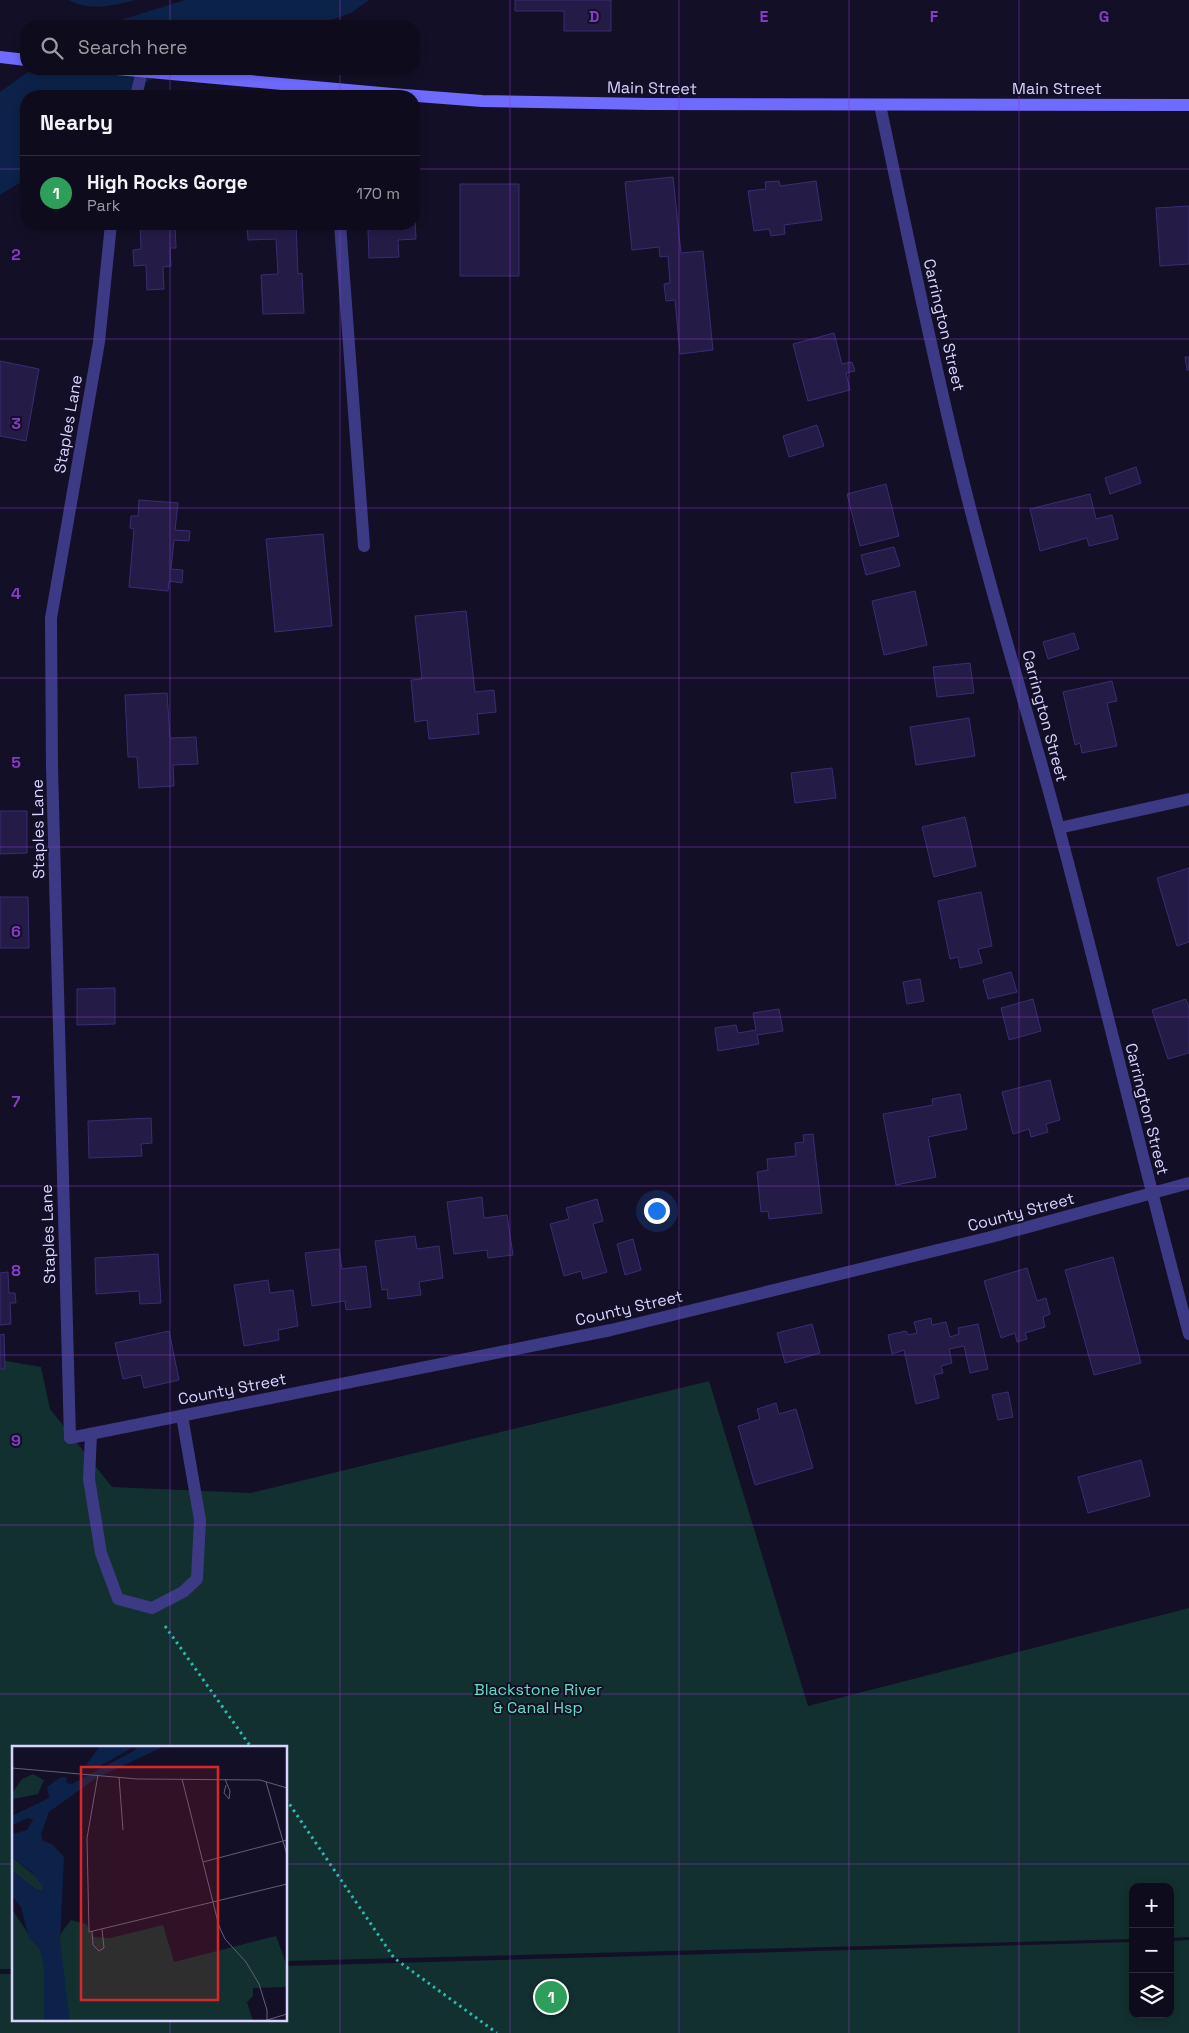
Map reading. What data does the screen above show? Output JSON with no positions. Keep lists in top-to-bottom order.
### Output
{
  "streets": {
    "main road": ["Main Street"],
    "street": ["Carrington Street", "Staples Lane", "County Street"]
  },
  "crossings": [
    ["Main Street", "Carrington Street"],
    ["Carrington Street", "County Street"],
    ["Staples Lane", "County Street"]
  ],
  "parks": ["Blackstone River & Canal Hsp"],
  "page": {
    "search": "Search here",
    "heading": "Nearby",
    "list": [
      {
        "mark": "1",
        "name": "High Rocks Gorge",
        "note": "Park",
        "value": "170 m"
      }
    ],
    "map_buttons": ["+", "−"],
    "pins": "1"
  },
  "grid": {
    "columns": [
      "D",
      "E",
      "F",
      "G"
    ],
    "rows": [
      "2",
      "3",
      "4",
      "5",
      "6",
      "7",
      "8",
      "9"
    ]
  }
}
